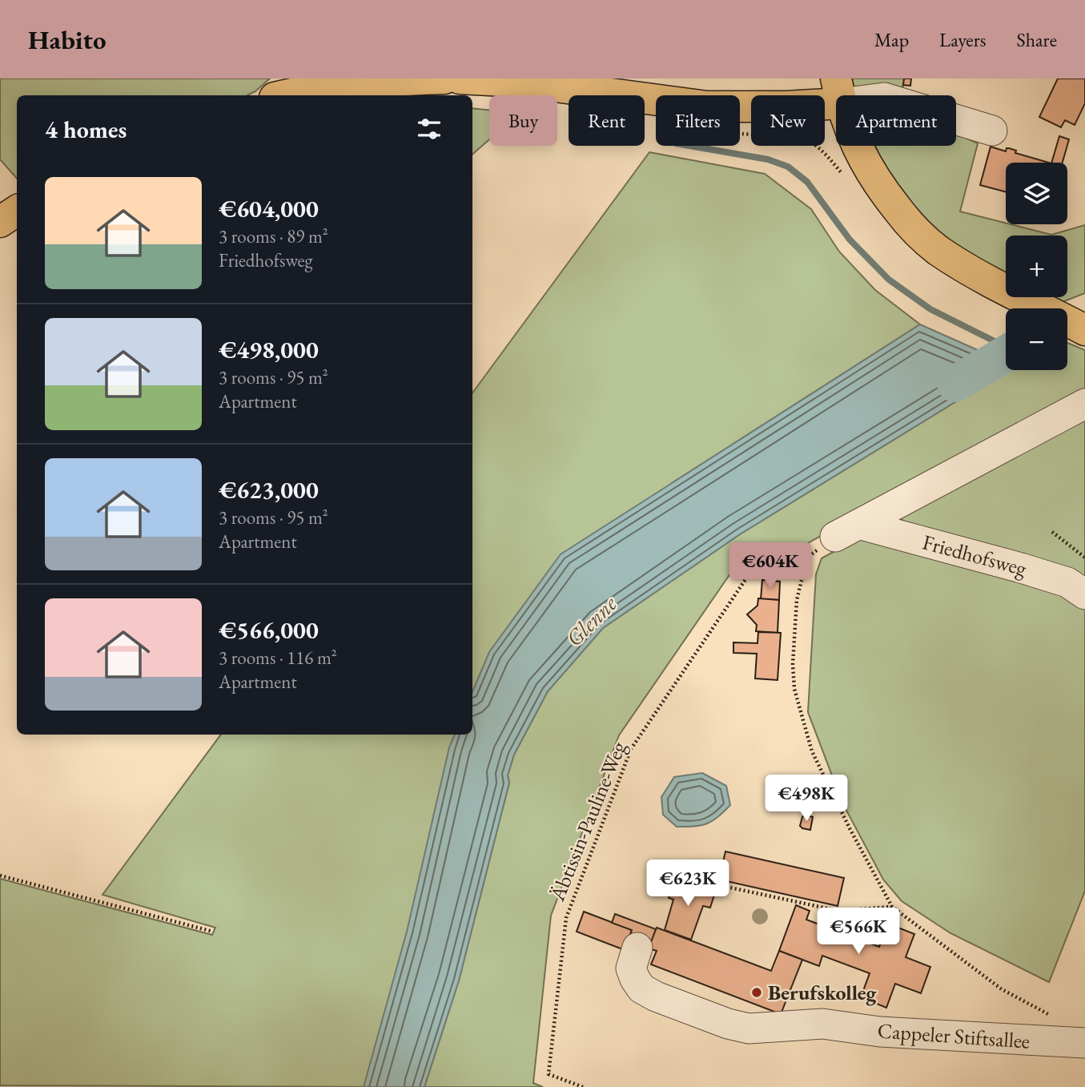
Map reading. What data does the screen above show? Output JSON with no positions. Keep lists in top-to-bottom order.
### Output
{
  "streets": {
    "street": ["Friedhofsweg", "Cappeler Stiftsallee"],
    "path": ["Äbtissin-Pauline-Weg"]
  },
  "water": ["Glenne"],
  "places": ["Berufskolleg"],
  "page": {
    "header": "Habito",
    "nav": ["Map", "Layers", "Share"],
    "chip": [
      "Buy",
      "Rent",
      "Filters",
      "New",
      "Apartment"
    ],
    "heading": "4 homes",
    "map_buttons": ["+", "−"],
    "list": [
      {
        "name": "€604,000",
        "note": "3 rooms · 89 m² · Friedhofsweg"
      },
      {
        "name": "€498,000",
        "note": "3 rooms · 95 m² · Apartment"
      },
      {
        "name": "€623,000",
        "note": "3 rooms · 95 m² · Apartment"
      },
      {
        "name": "€566,000",
        "note": "3 rooms · 116 m² · Apartment"
      }
    ],
    "price": [
      "€604K",
      "€498K",
      "€623K",
      "€566K"
    ]
  }
}
